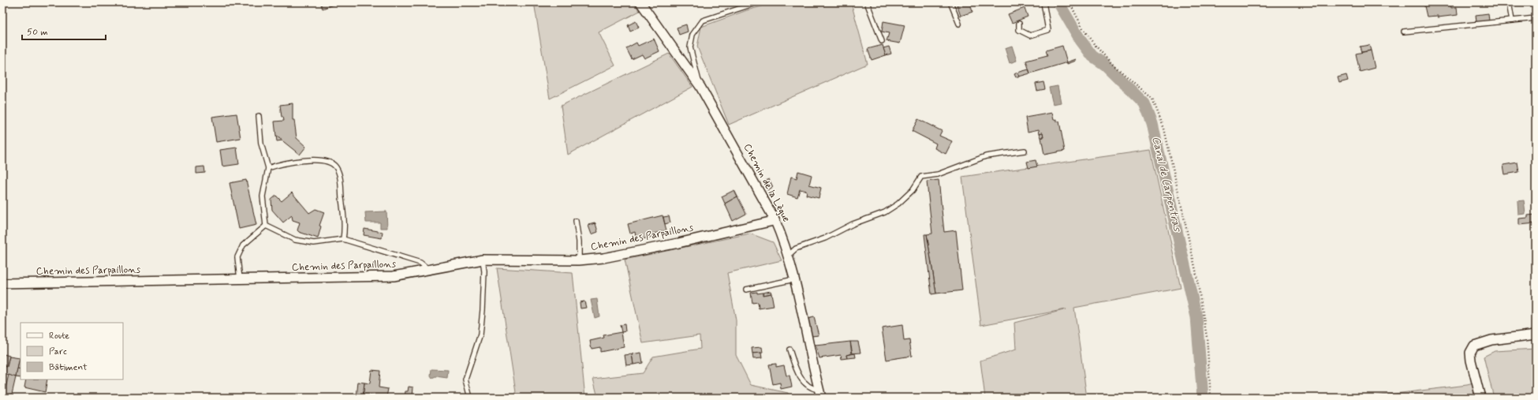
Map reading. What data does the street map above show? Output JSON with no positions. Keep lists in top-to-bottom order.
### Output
{
  "streets": {
    "street": ["Chemin de la Lègue", "Chemin des Parpaillons"]
  },
  "crossings": [
    ["Chemin de la Lègue", "Chemin des Parpaillons"]
  ],
  "water": ["Canal de Carpentras"],
  "legend": ["Route", "Parc", "Bâtiment"],
  "scale_bar": "50 m"
}
